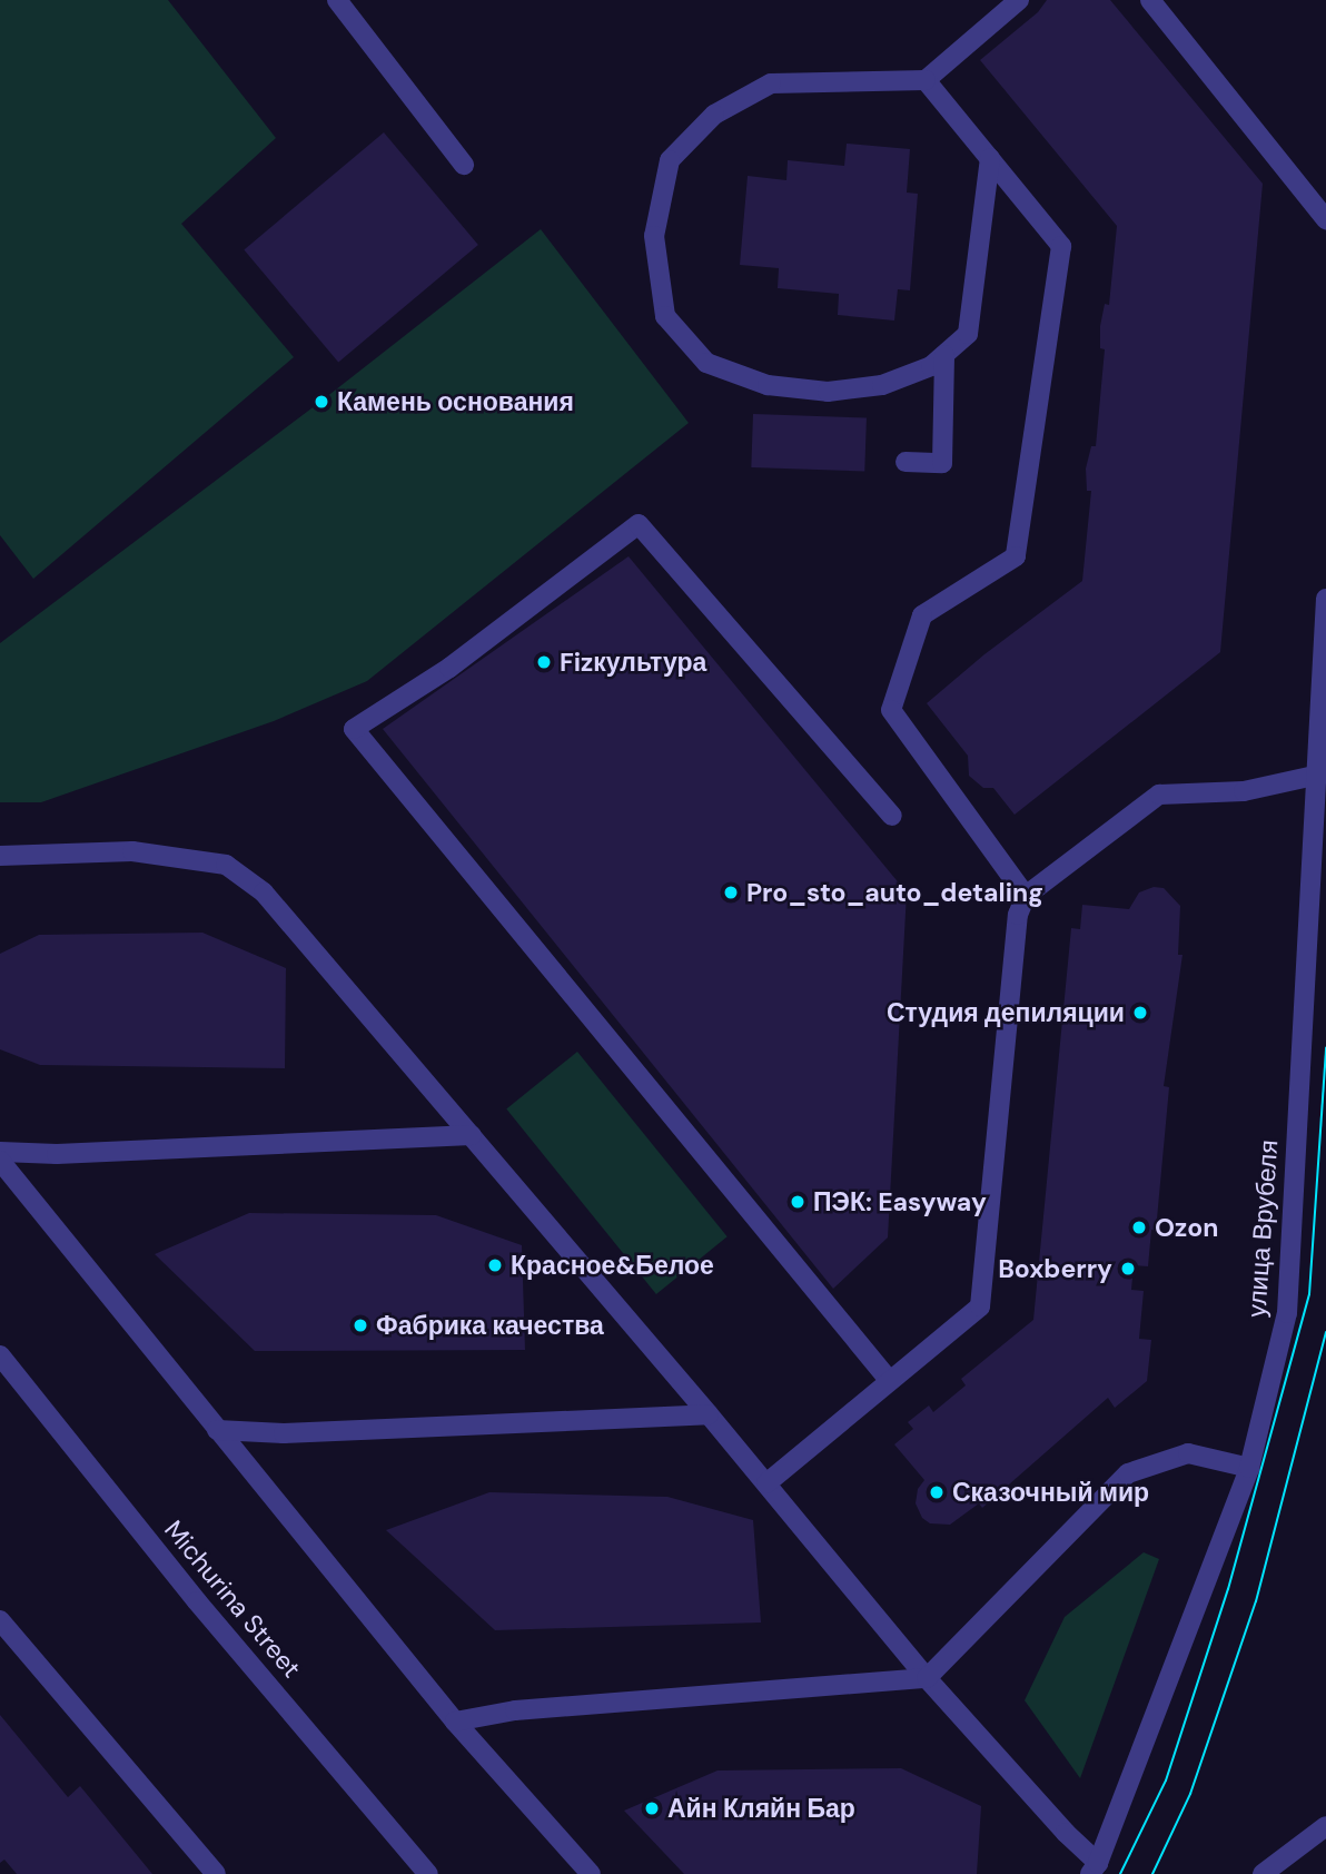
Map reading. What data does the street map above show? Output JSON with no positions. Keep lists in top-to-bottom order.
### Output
{
  "streets": {
    "street": ["улица Врубеля", "Michurina Street"]
  },
  "places": [
    "Камень основания",
    "Fizкультура",
    "Pro_sto_auto_detaling",
    "Студия депиляции",
    "ПЭК: Easyway",
    "Ozon",
    "Красное&Белое",
    "Boxberry",
    "Фабрика качества",
    "Сказочный мир",
    "Айн Кляйн Бар"
  ]
}
